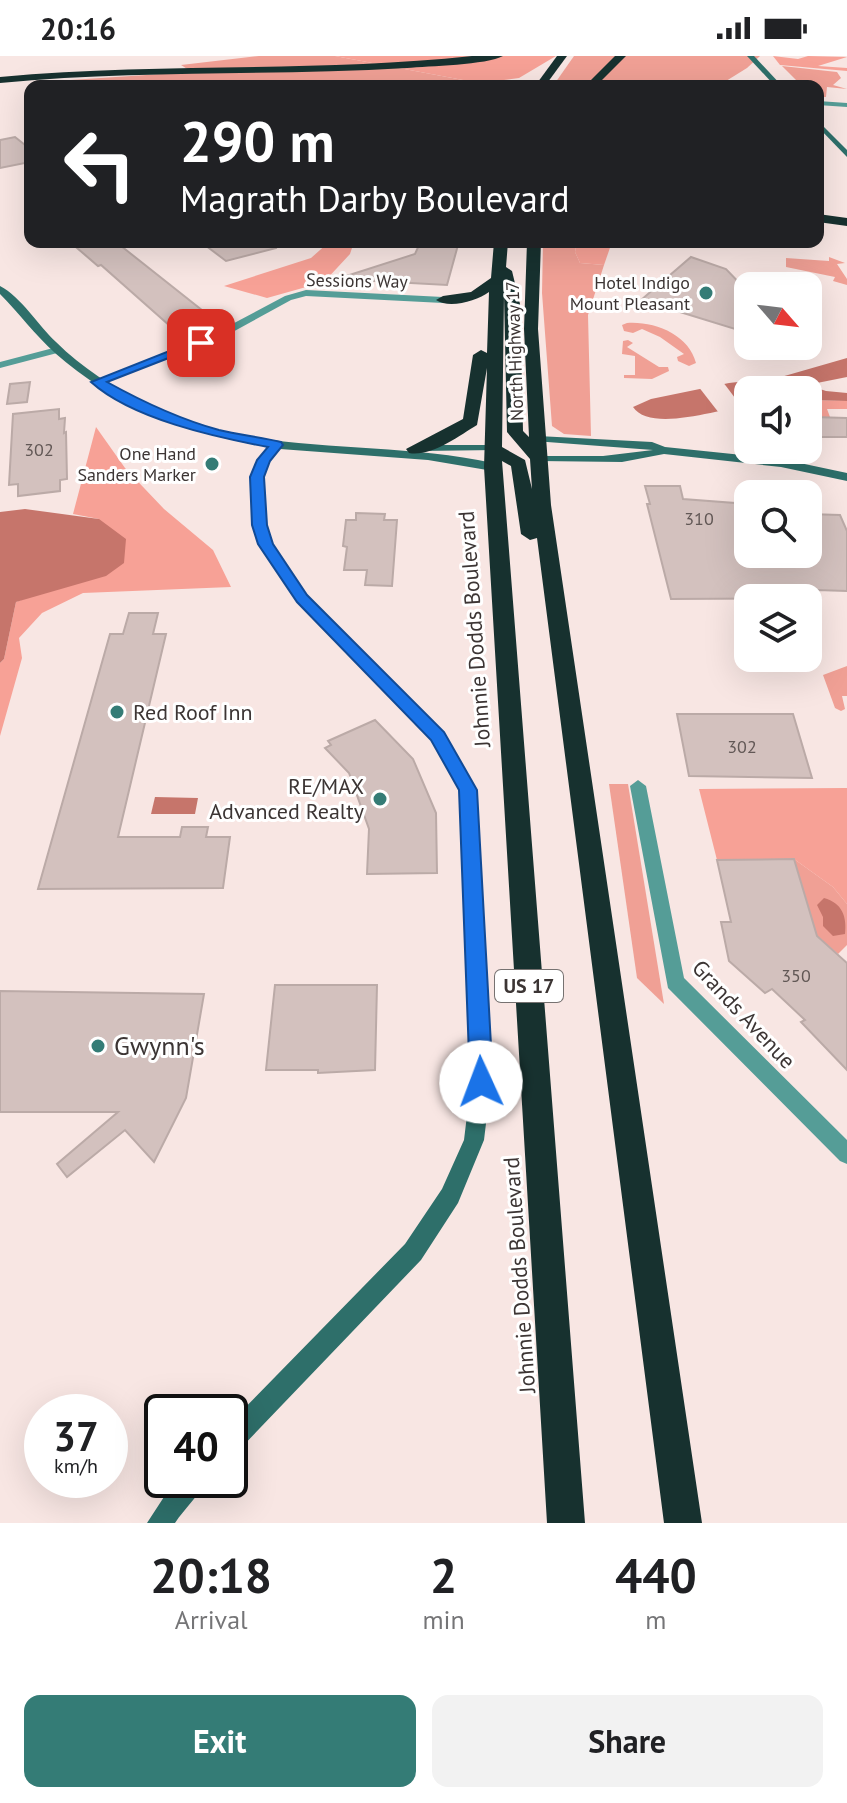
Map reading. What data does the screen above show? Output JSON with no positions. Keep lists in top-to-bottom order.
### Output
{
  "streets": {
    "highway": ["North Highway 17", "Johnnie Dodds Boulevard", "US 17"],
    "street": ["Sessions Way", "Grands Avenue"]
  },
  "crossings": [
    ["North Highway 17", "Johnnie Dodds Boulevard"]
  ],
  "places": [
    "Hotel Indigo Mount Pleasant",
    "One Hand Sanders Marker",
    "Red Roof Inn",
    "RE/MAX Advanced Realty",
    "Gwynn's"
  ],
  "house_numbers": [
    "302",
    "310",
    "302",
    "350"
  ],
  "north": "bottom right",
  "page": {
    "status": "20:16",
    "turn": ["290 m", "Magrath Darby Boulevard"],
    "speed": "37 km/h",
    "limit": "40",
    "eta": [
      "20:18",
      "Arrival",
      "2",
      "min",
      "440",
      "m"
    ],
    "buttons": ["Exit", "Share"]
  }
}
